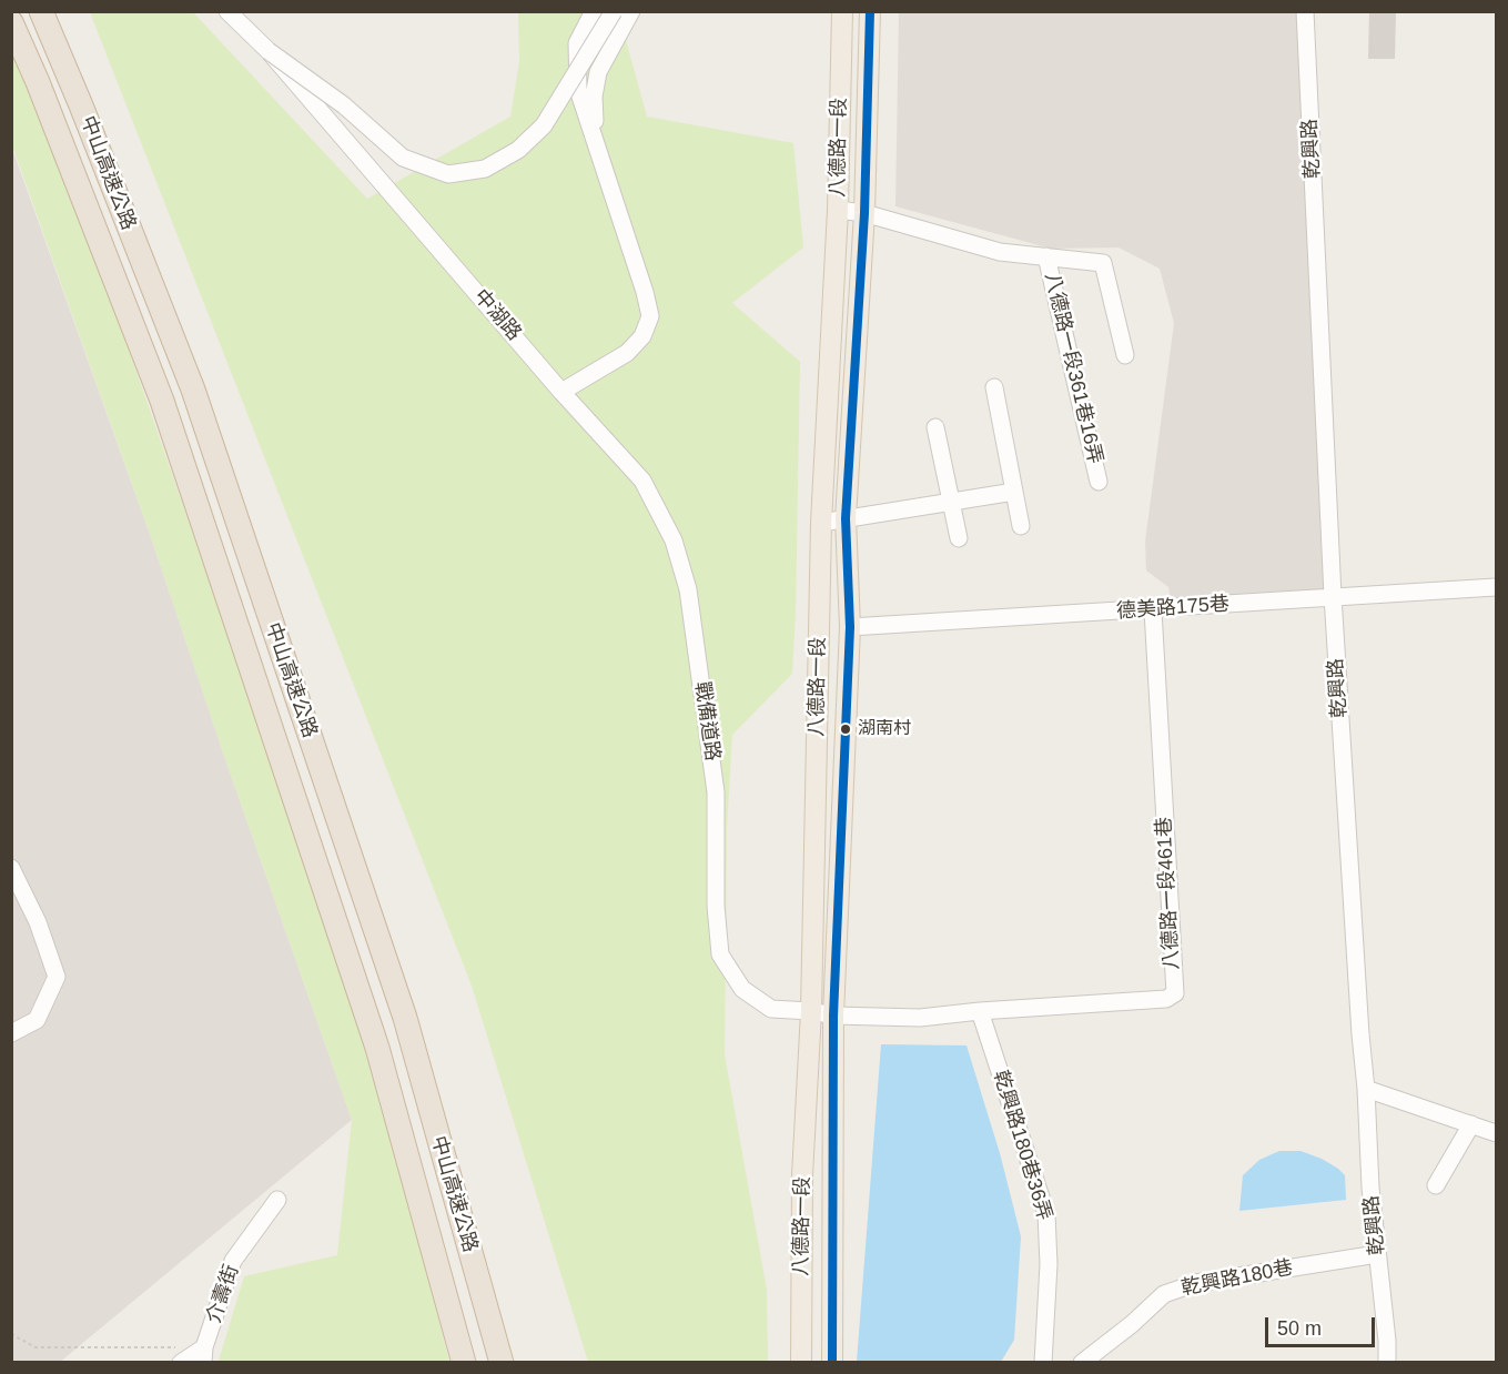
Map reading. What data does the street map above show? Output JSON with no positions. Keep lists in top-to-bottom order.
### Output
{
  "streets": {
    "highway": ["中山高速公路"],
    "main road": ["八德路一段"],
    "street": [
      "乾興路",
      "中湖路",
      "八德路一段361巷16弄",
      "德美路175巷",
      "戰備道路",
      "八德路一段461巷",
      "乾興路180巷36弄",
      "乾興路180巷",
      "介壽街"
    ]
  },
  "crossings": [
    ["八德路一段", "德美路175巷"],
    ["八德路一段", "戰備道路"],
    ["八德路一段", "八德路一段461巷"],
    ["乾興路", "德美路175巷"],
    ["乾興路", "乾興路180巷"],
    ["中湖路", "戰備道路"],
    ["德美路175巷", "八德路一段461巷"],
    ["戰備道路", "八德路一段461巷"],
    ["八德路一段461巷", "乾興路180巷36弄"]
  ],
  "places": ["湖南村"],
  "scale_bar": "50 m"
}
